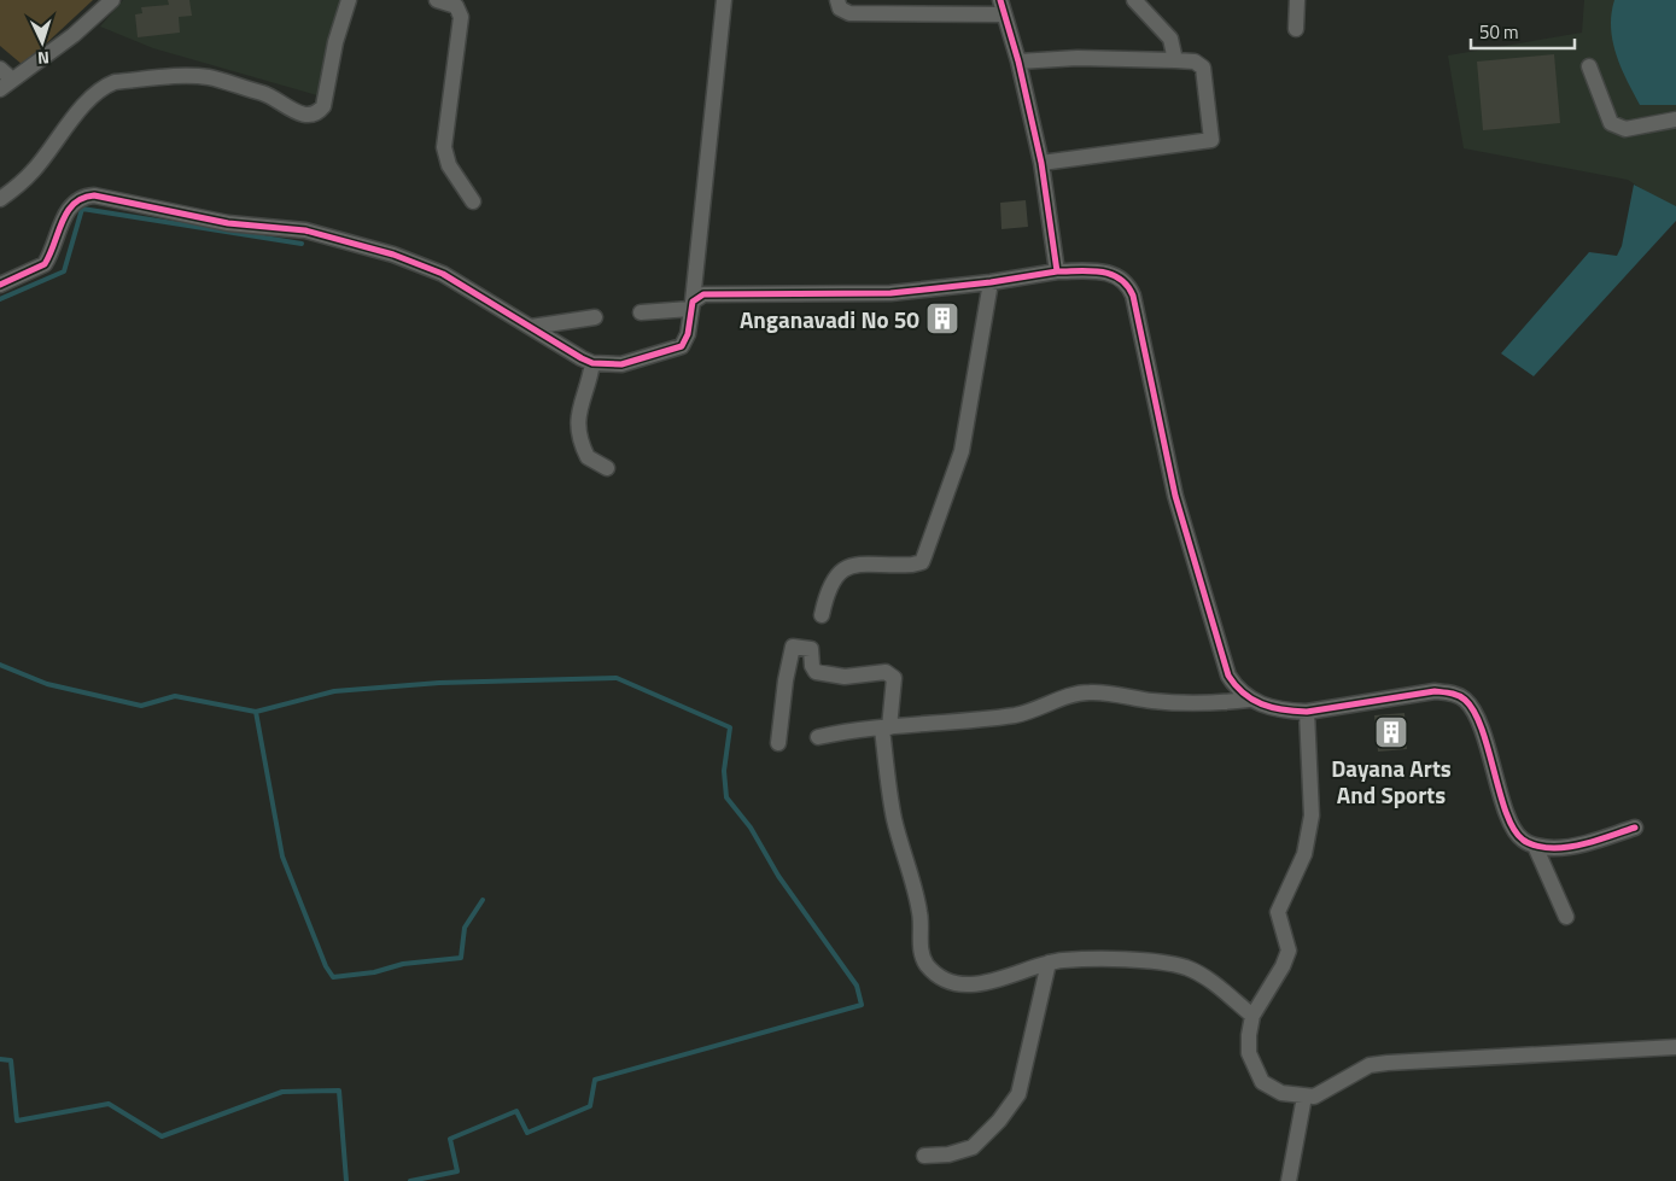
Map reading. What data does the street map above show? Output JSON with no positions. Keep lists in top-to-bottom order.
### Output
{
  "places": {
    "building": ["Anganavadi No 50", "Dayana Arts And Sports"]
  },
  "scale_bar": "50 m",
  "north": "bottom"
}
